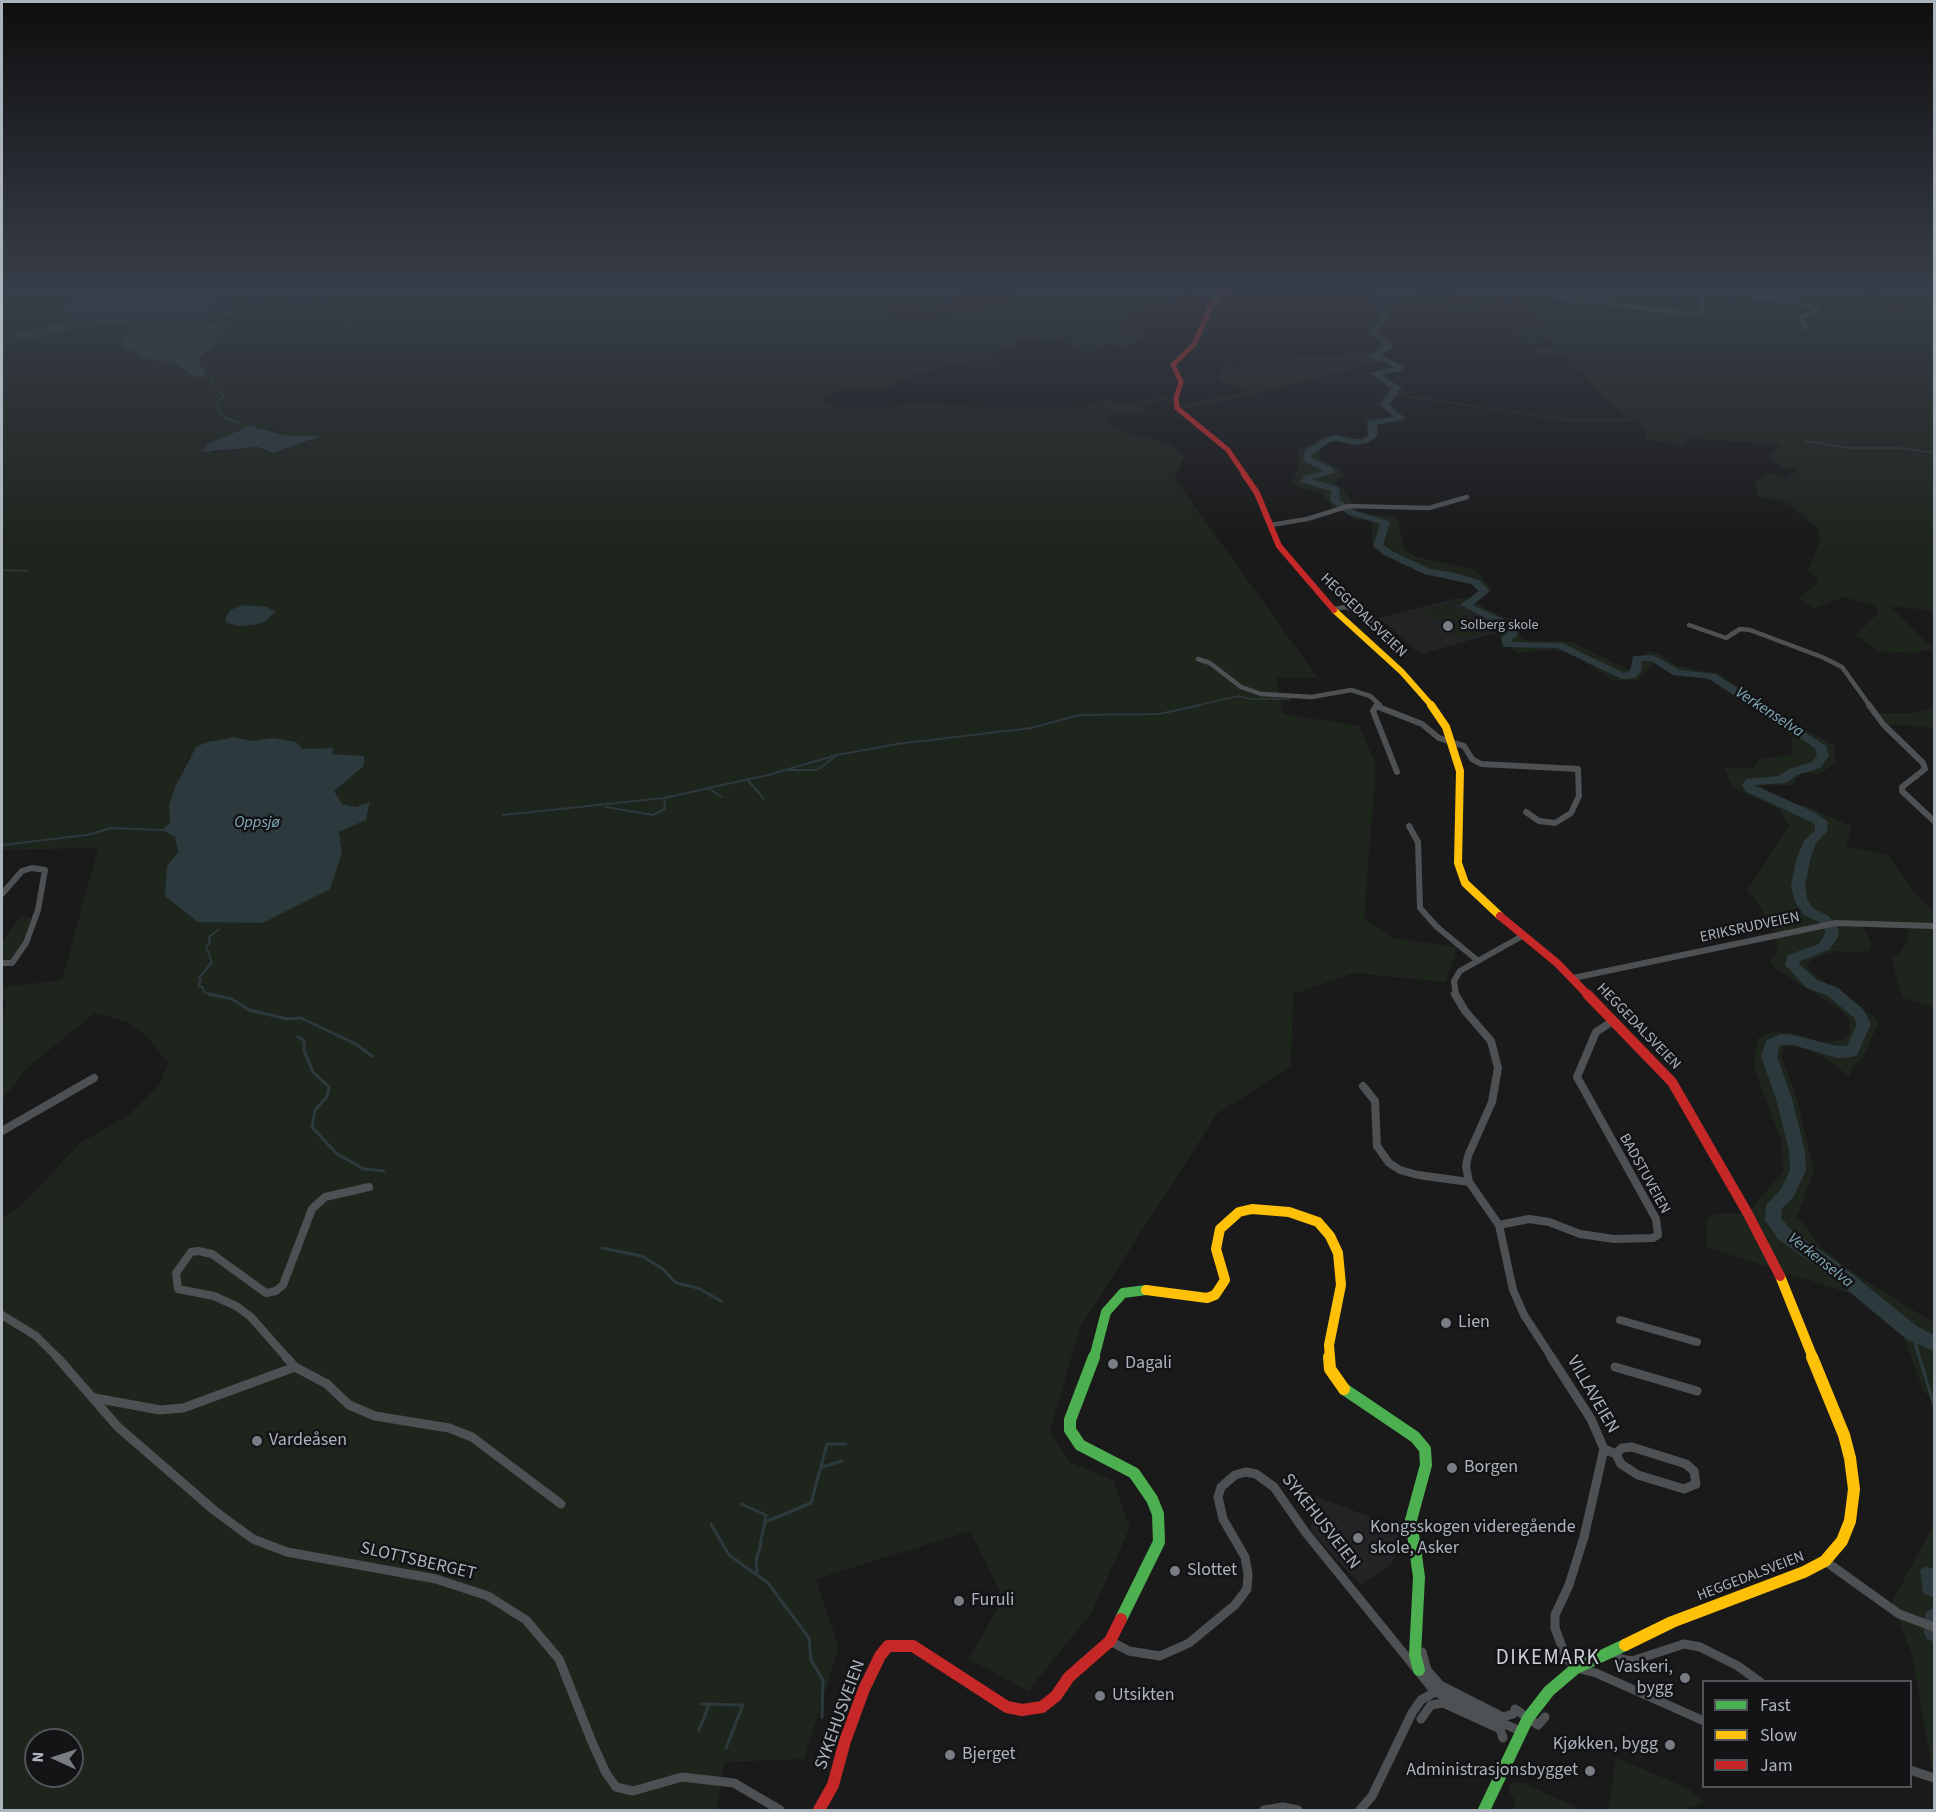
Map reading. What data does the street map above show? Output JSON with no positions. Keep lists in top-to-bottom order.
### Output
{
  "streets": {
    "main road": ["HEGGEDALSVEIEN", "SYKEHUSVEIEN"],
    "street": [
      "ERIKSRUDVEIEN",
      "BADSTUVEIEN",
      "VILLAVEIEN",
      "SLOTTSBERGET"
    ]
  },
  "crossings": [
    ["HEGGEDALSVEIEN", "ERIKSRUDVEIEN"],
    ["HEGGEDALSVEIEN", "BADSTUVEIEN"],
    ["HEGGEDALSVEIEN", "VILLAVEIEN"],
    ["HEGGEDALSVEIEN", "SYKEHUSVEIEN"],
    ["BADSTUVEIEN", "VILLAVEIEN"]
  ],
  "districts": ["DIKEMARK"],
  "water": ["Verkenselva", "Oppsjø"],
  "places": [
    "Solberg skole",
    "Lien",
    "Dagali",
    "Vardeåsen",
    "Borgen",
    "Kongsskogen videregående skole, Asker",
    "Slottet",
    "Furuli",
    "Vaskeri, bygg",
    "Utsikten",
    "Kjøkken, bygg",
    "Bjerget",
    "Administrasjonsbygget"
  ],
  "legend": ["Fast", "Slow", "Jam"],
  "north": "left"
}
